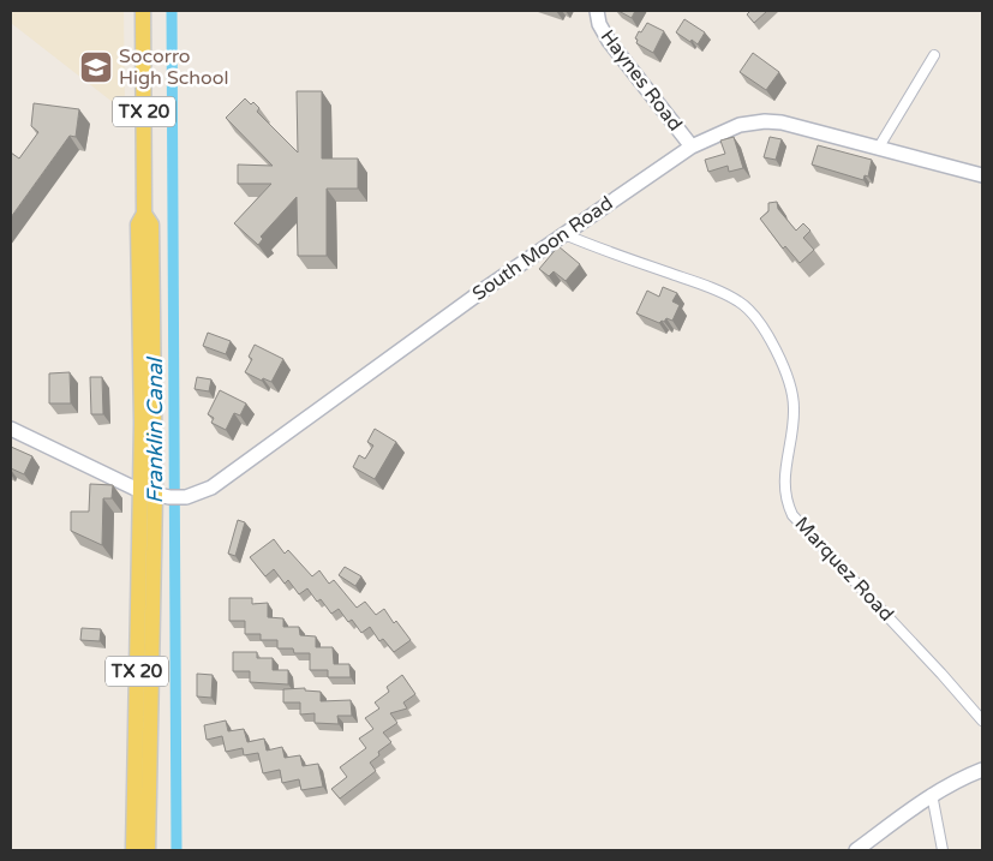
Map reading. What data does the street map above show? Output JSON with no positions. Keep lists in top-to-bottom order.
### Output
{
  "streets": {
    "main road": ["TX 20"],
    "street": ["Haynes Road", "South Moon Road", "Marquez Road"]
  },
  "crossings": [
    ["Haynes Road", "South Moon Road"],
    ["TX 20", "South Moon Road"],
    ["South Moon Road", "Marquez Road"]
  ],
  "water": ["Franklin Canal"],
  "places": {
    "school or university": ["Socorro High School"]
  }
}
